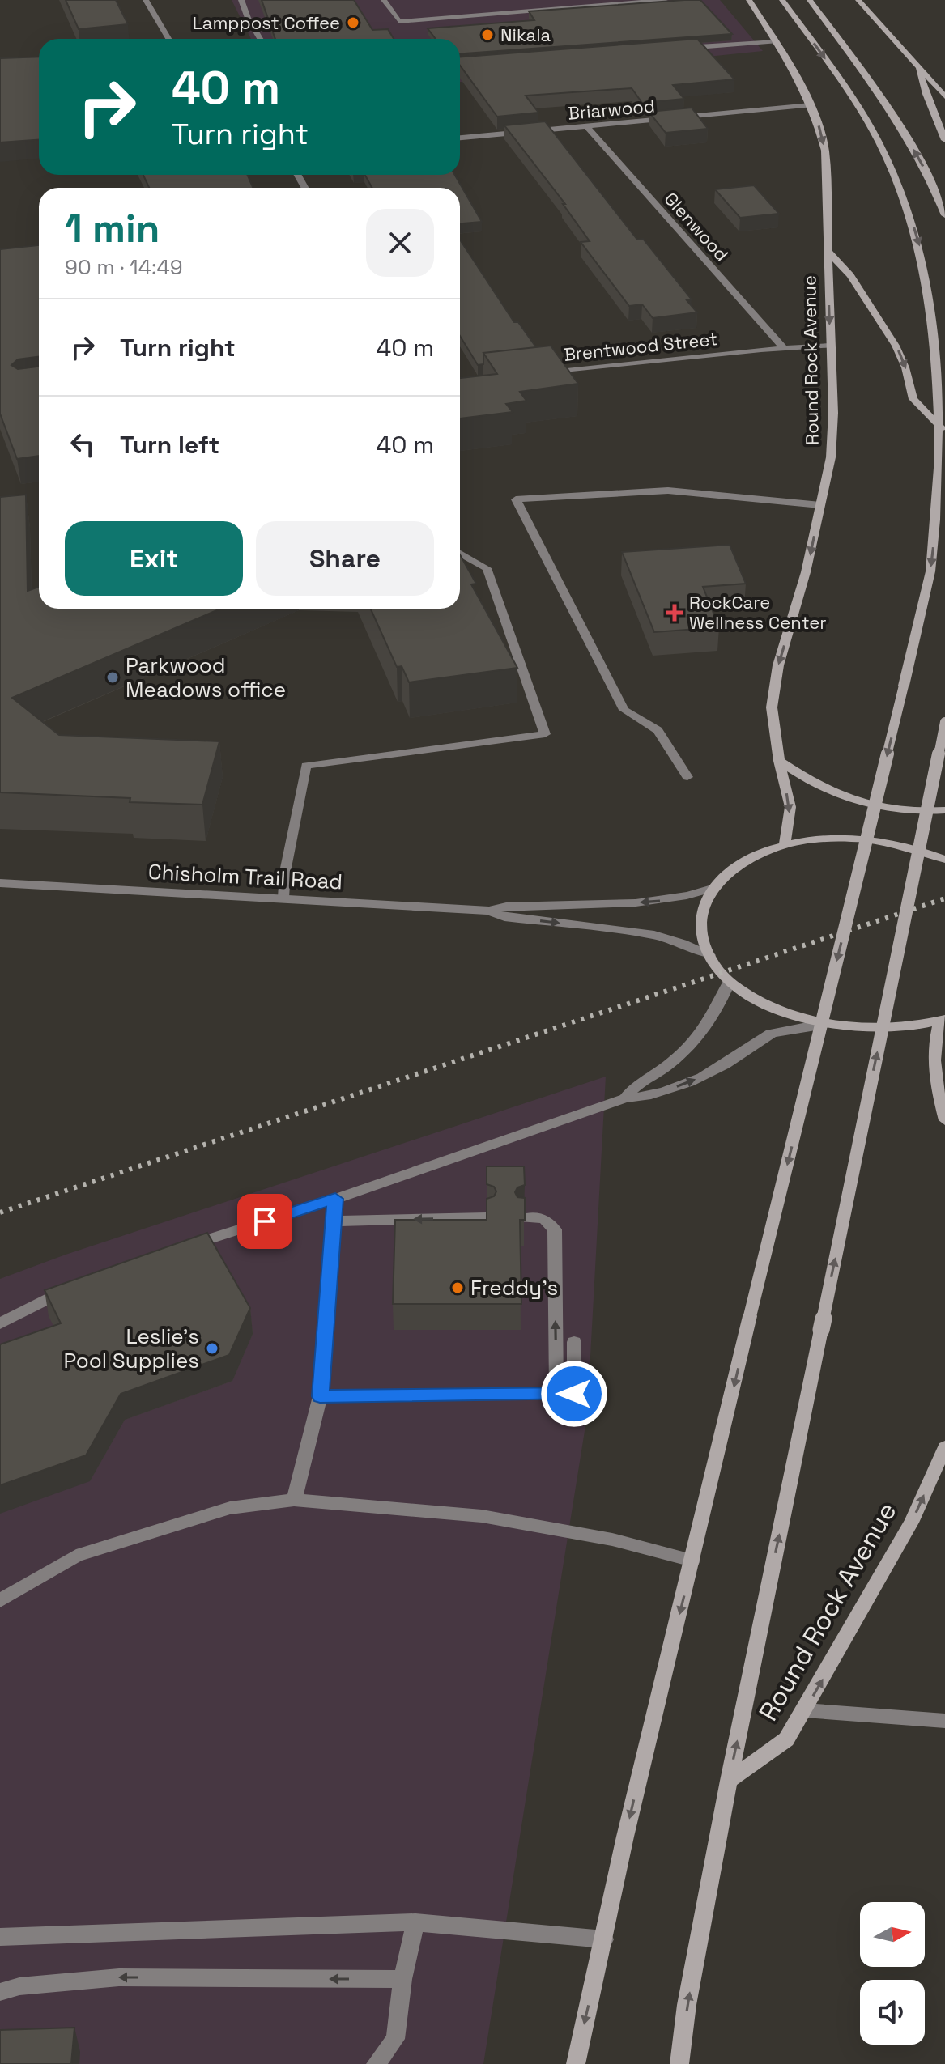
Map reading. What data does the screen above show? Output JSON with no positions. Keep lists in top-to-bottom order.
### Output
{
  "streets": {
    "main road": ["Round Rock Avenue"],
    "street": [
      "Briarwood",
      "Glenwood",
      "Brentwood Street",
      "Chisholm Trail Road"
    ]
  },
  "crossings": [
    ["Briarwood", "Glenwood"],
    ["Briarwood", "Round Rock Avenue"],
    ["Glenwood", "Brentwood Street"],
    ["Brentwood Street", "Round Rock Avenue"]
  ],
  "places": {
    "other": [
      "Lamppost Coffee",
      "Nikala",
      "Parkwood Meadows office",
      "Freddy's",
      "Leslie's Pool Supplies"
    ],
    "health": ["RockCare Wellness Center"]
  },
  "north": "right",
  "page": {
    "turn": ["40 m", "Turn right"],
    "heading": ["1 min", "90 m · 14:49"],
    "list": [
      {
        "name": "Turn right",
        "value": "40 m"
      },
      {
        "name": "Turn left",
        "value": "40 m"
      }
    ],
    "buttons": ["Exit", "Share"]
  }
}
